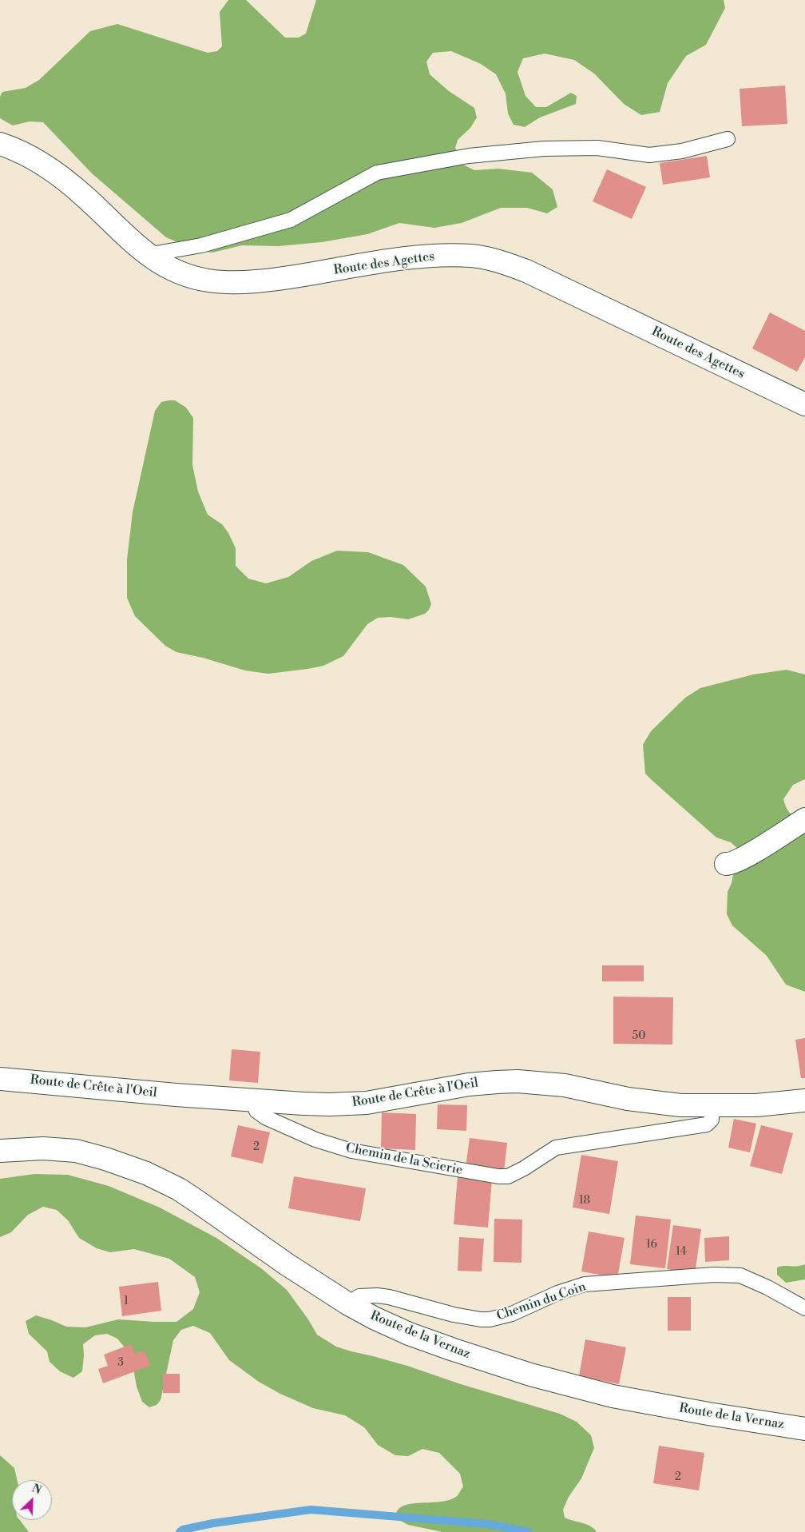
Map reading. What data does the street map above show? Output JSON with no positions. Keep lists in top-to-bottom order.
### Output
{
  "streets": {
    "street": ["Route des Agettes", "Route de Crête à l'Oeil", "Route de la Vernaz"],
    "lane": ["Chemin de la Scierie", "Chemin du Coin"]
  },
  "crossings": [
    ["Route de Crête à l'Oeil", "Chemin de la Scierie"],
    ["Chemin du Coin", "Route de la Vernaz"]
  ],
  "house_numbers": [
    "50",
    "2",
    "18",
    "16",
    "14",
    "1",
    "3",
    "2"
  ],
  "north": "top right"
}
